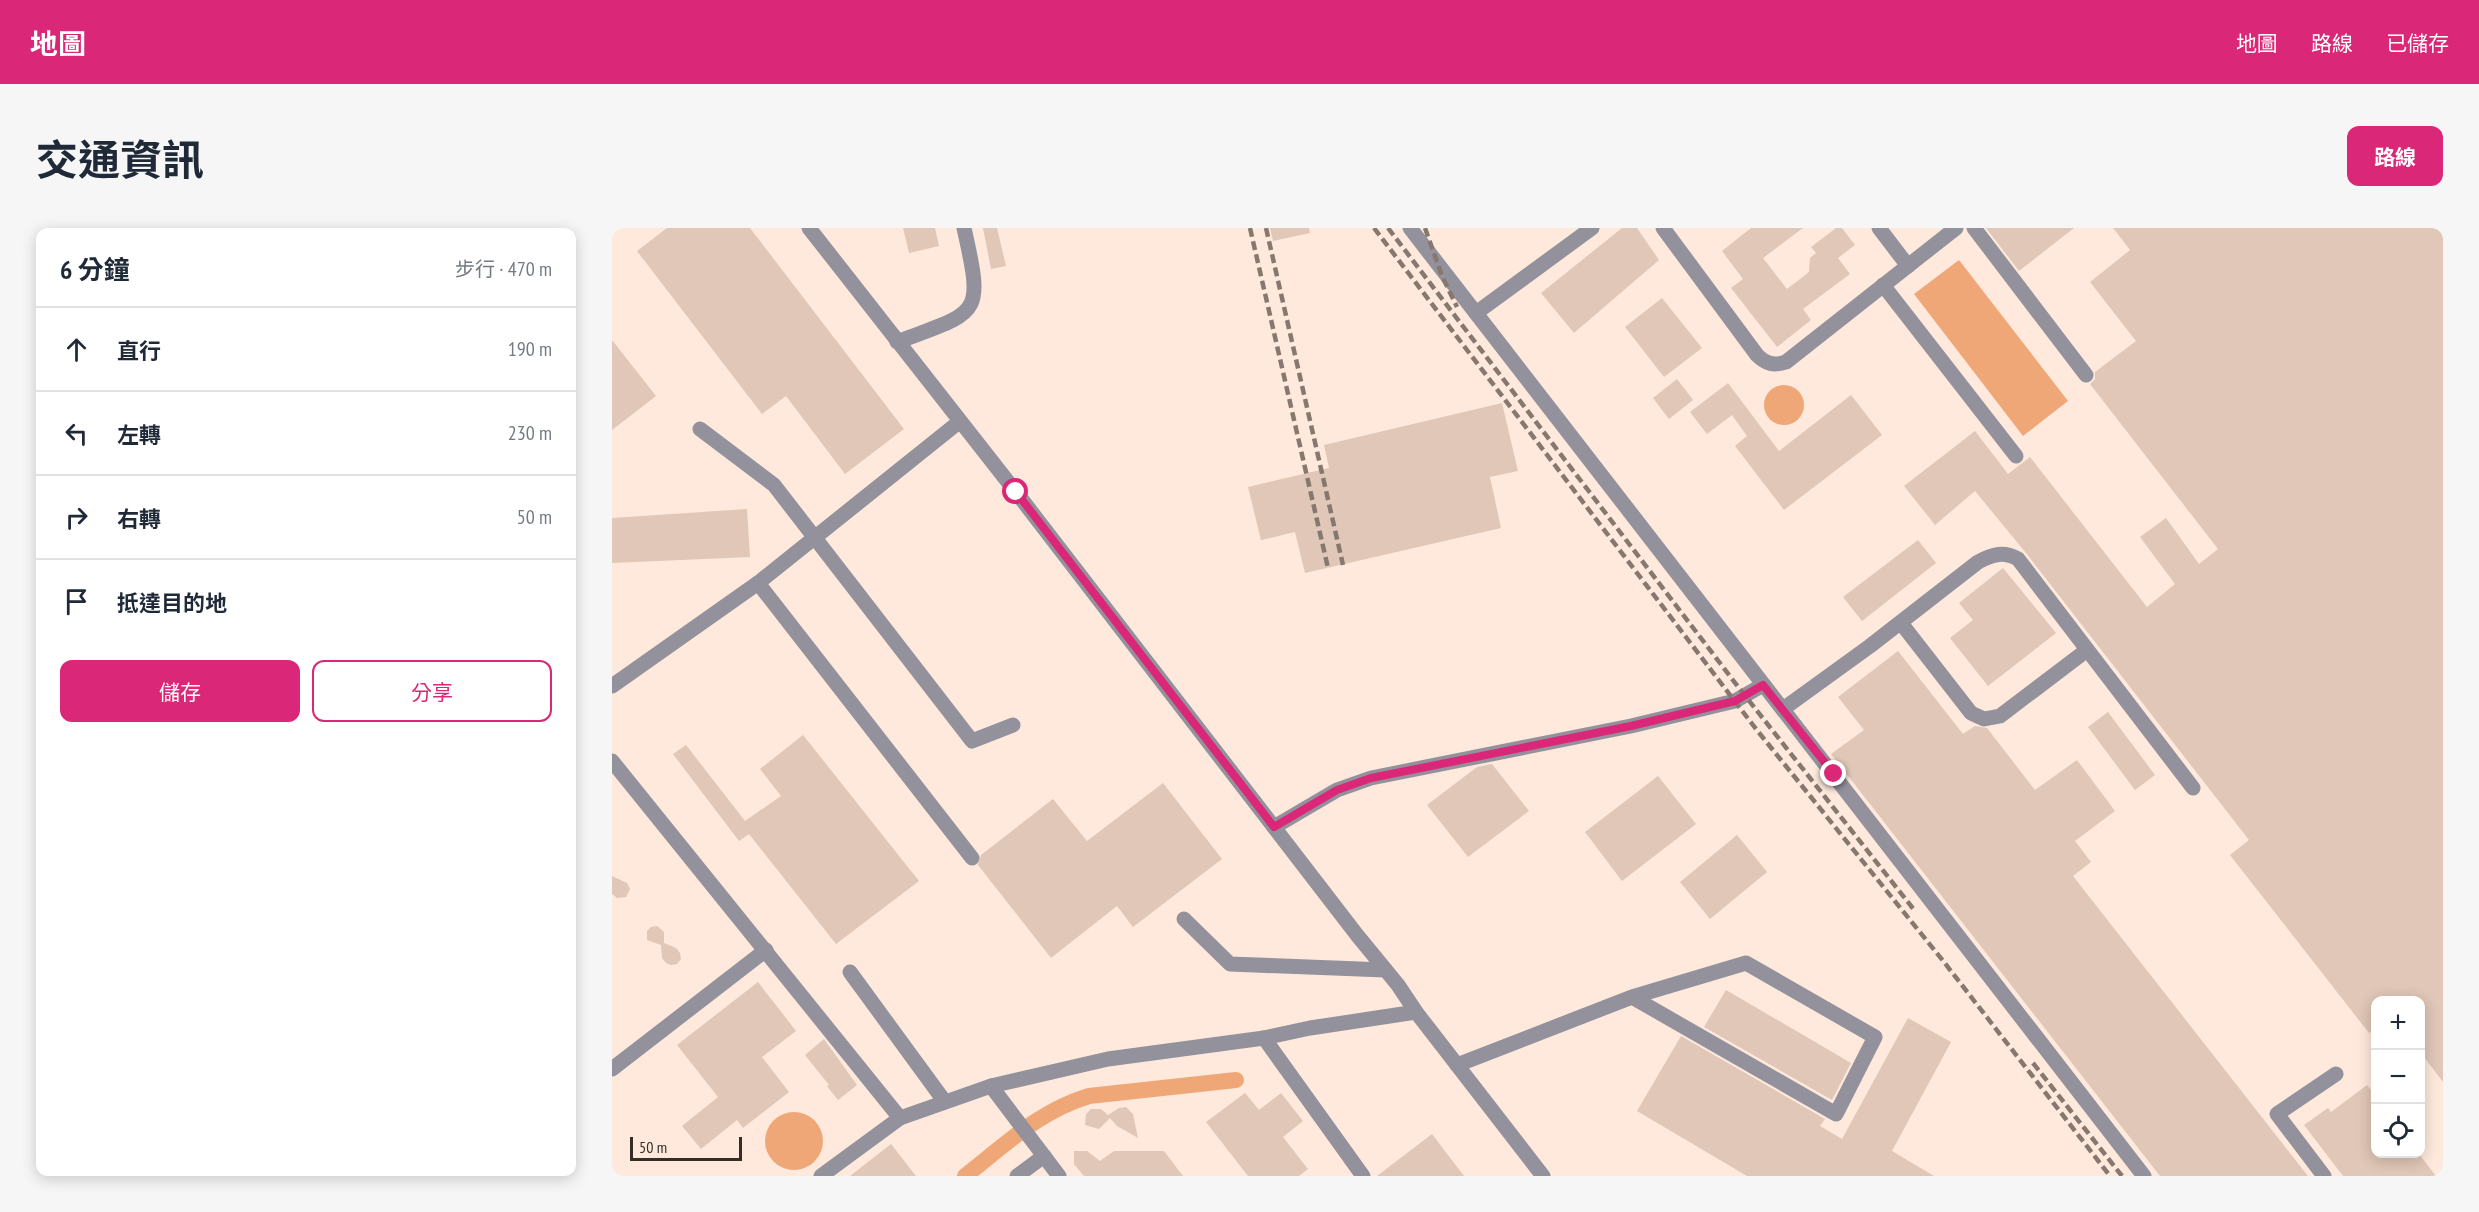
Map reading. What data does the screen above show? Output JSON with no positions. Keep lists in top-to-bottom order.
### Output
{
  "scale_bar": "50 m",
  "page": {
    "header": "地圖",
    "nav": ["地圖", "路線", "已儲存"],
    "title": "交通資訊",
    "buttons": [
      "路線",
      ["儲存", "分享"]
    ],
    "heading": ["6 分鐘", "步行 · 470 m"],
    "list": [
      ["直行", "190 m"],
      ["左轉", "230 m"],
      ["右轉", "50 m"],
      "抵達目的地"
    ],
    "map_buttons": ["+", "−"],
    "scale": "50 m"
  }
}
